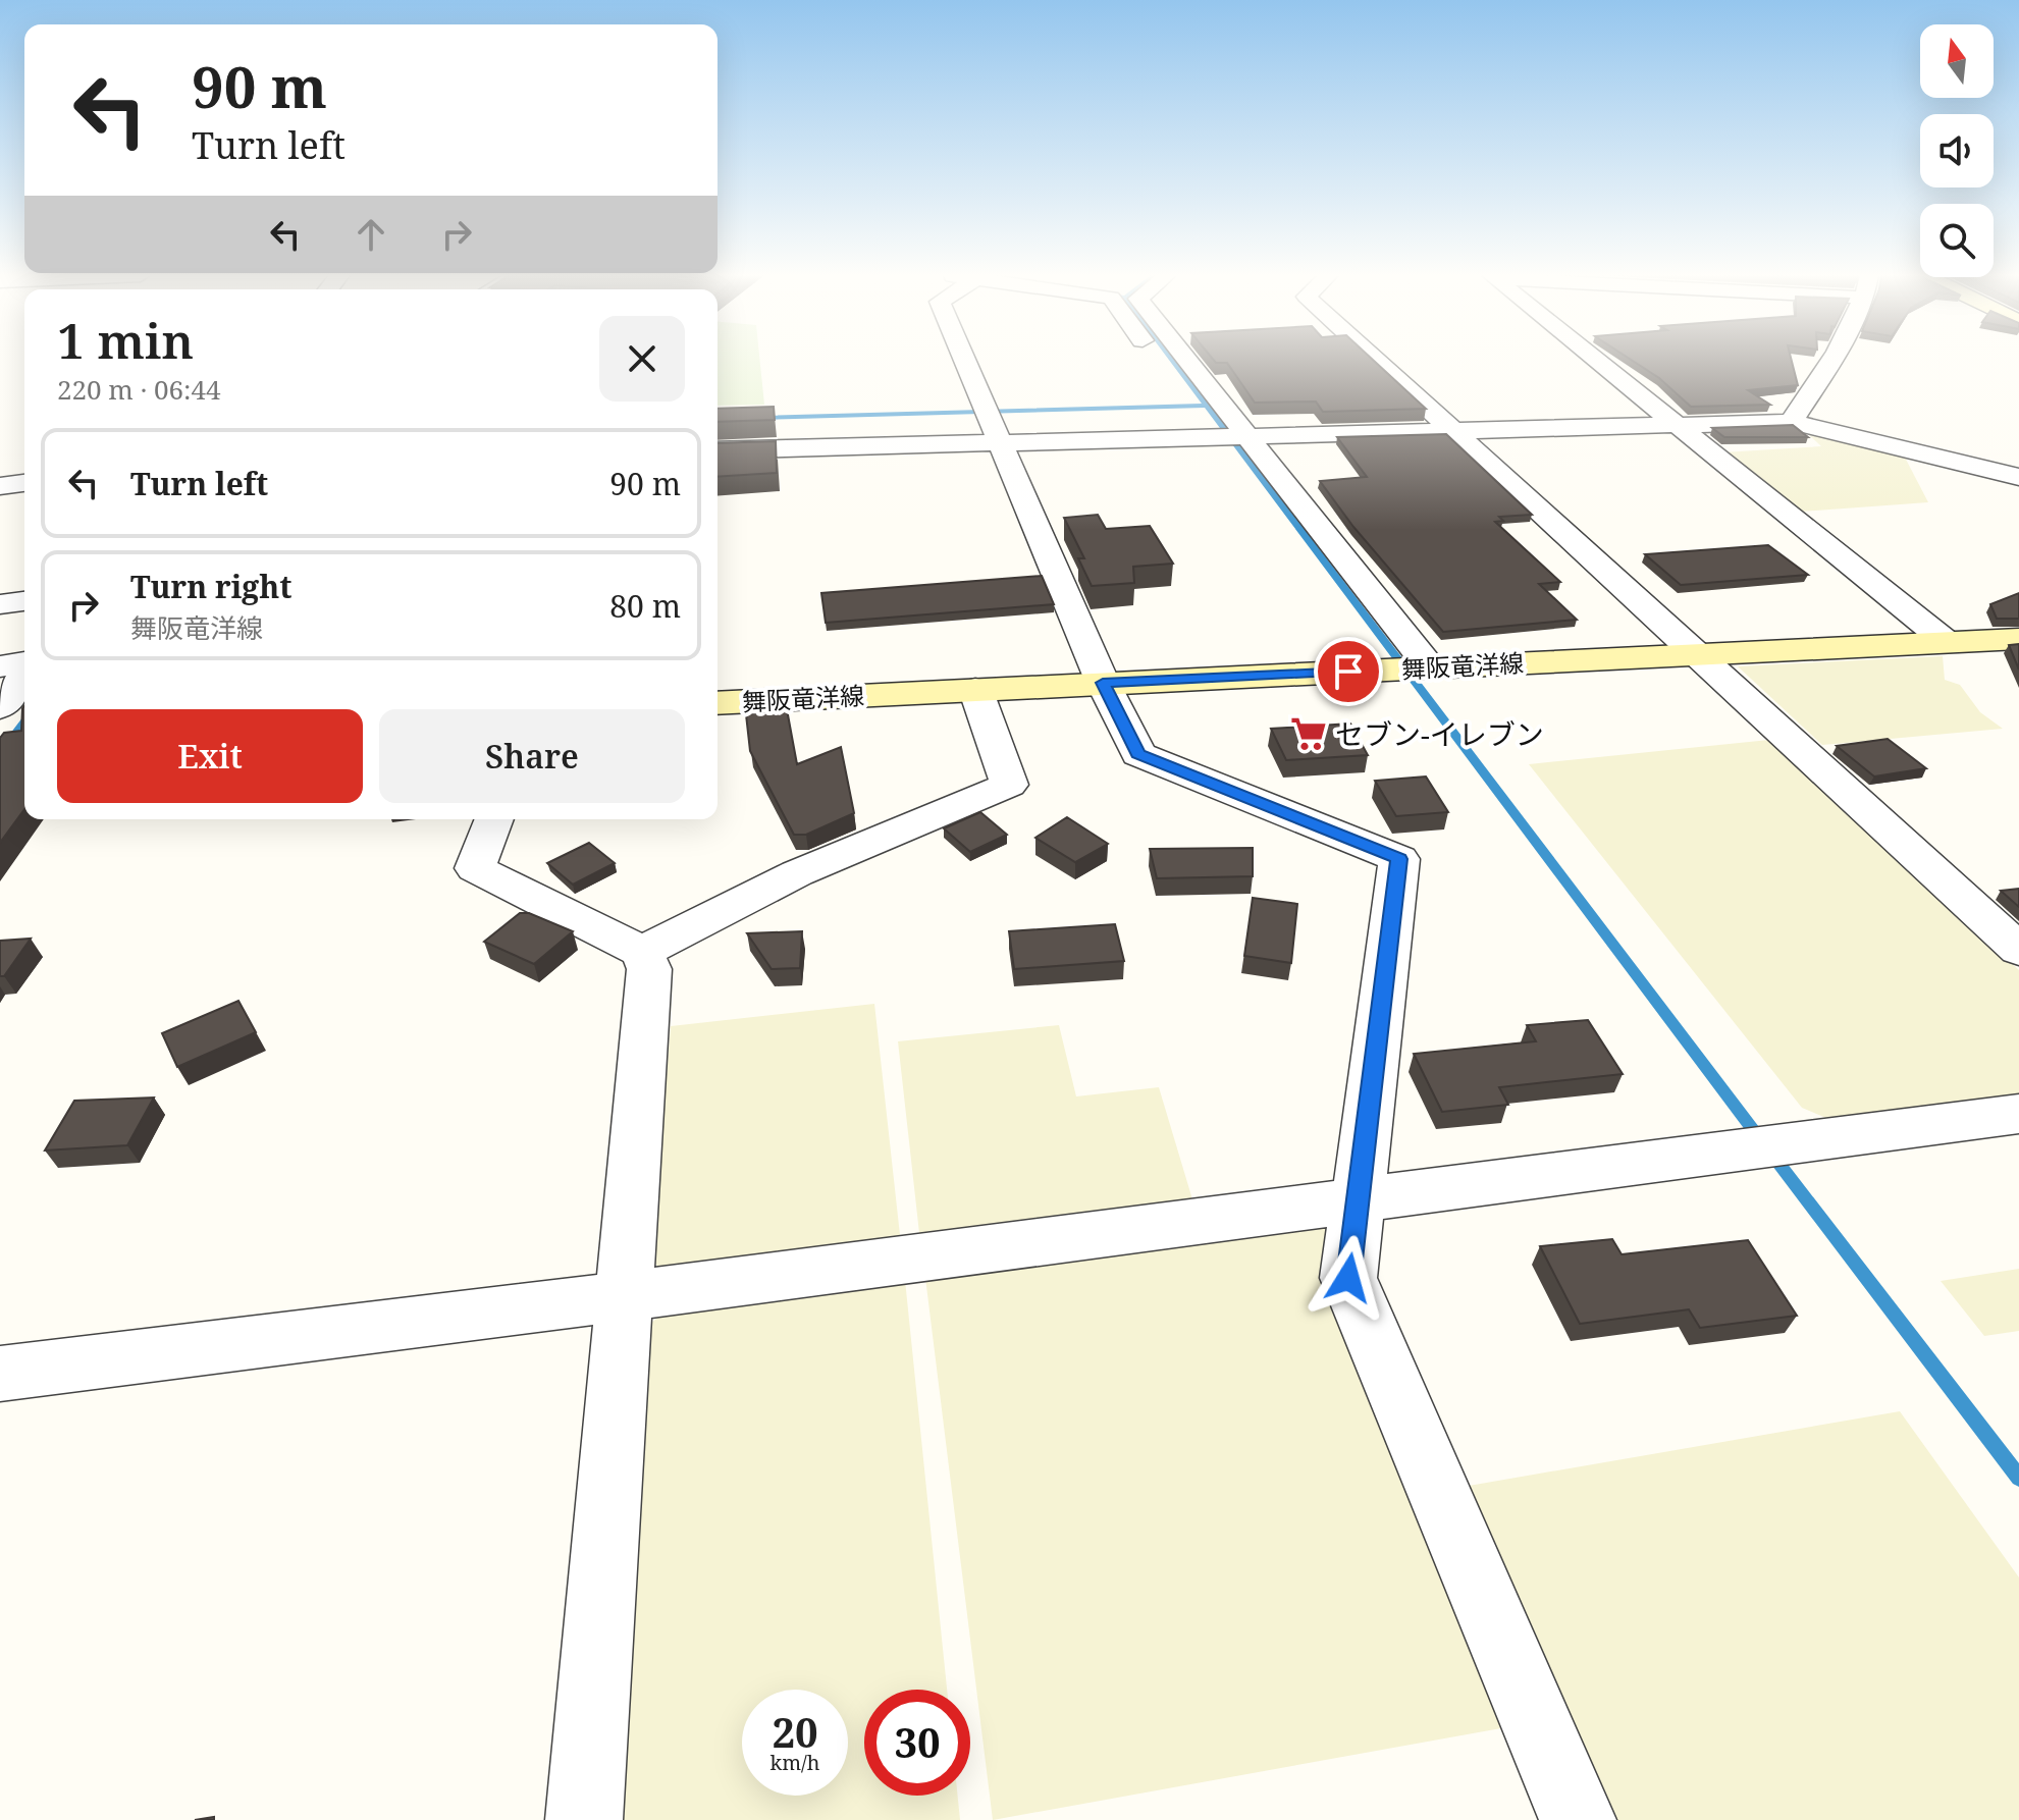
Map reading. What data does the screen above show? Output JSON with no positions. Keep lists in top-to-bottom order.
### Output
{
  "streets": {
    "main road": ["舞阪竜洋線"]
  },
  "places": {
    "supermarket": ["セブン-イレブン"]
  },
  "north": "top",
  "page": {
    "turn": ["90 m", "Turn left"],
    "heading": ["1 min", "220 m · 06:44"],
    "list": [
      {
        "name": "Turn left",
        "value": "90 m"
      },
      {
        "name": "Turn right",
        "note": "舞阪竜洋線",
        "value": "80 m"
      }
    ],
    "buttons": ["Exit", "Share"],
    "speed": "20 km/h",
    "limit": "30"
  }
}
